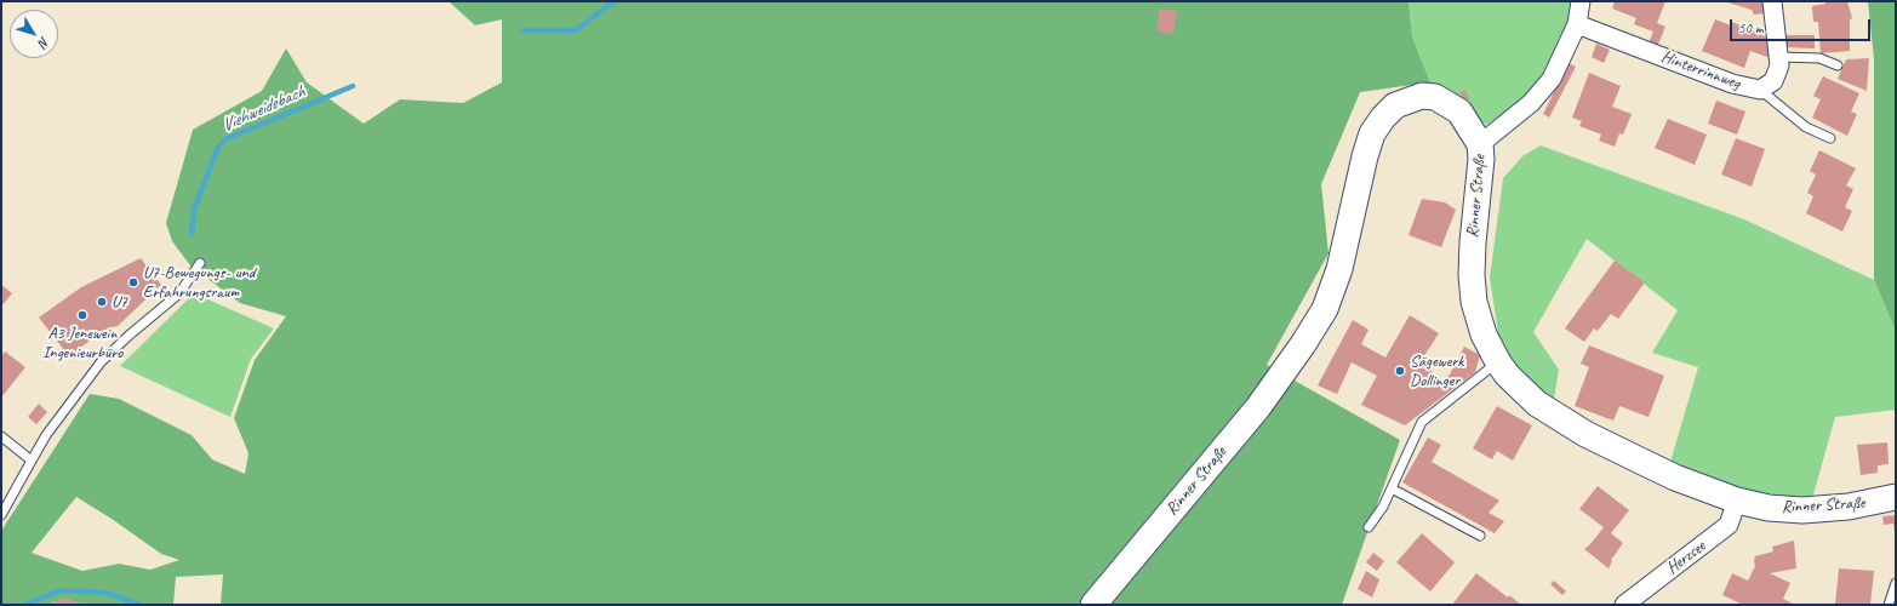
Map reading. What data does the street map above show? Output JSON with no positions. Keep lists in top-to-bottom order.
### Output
{
  "streets": {
    "main road": ["Rinner Straße"],
    "street": ["Hinterrinnweg", "Herzsee"]
  },
  "crossings": [
    ["Rinner Straße", "Herzsee"]
  ],
  "water": ["Viehweidebach"],
  "places": [
    "U7-Bewegungs- und Erfahrungsraum",
    "U7",
    "A3 Jenewein Ingenieurbüro",
    "Sägewerk Dollinger"
  ],
  "scale_bar": "50 m",
  "north": "bottom right"
}
